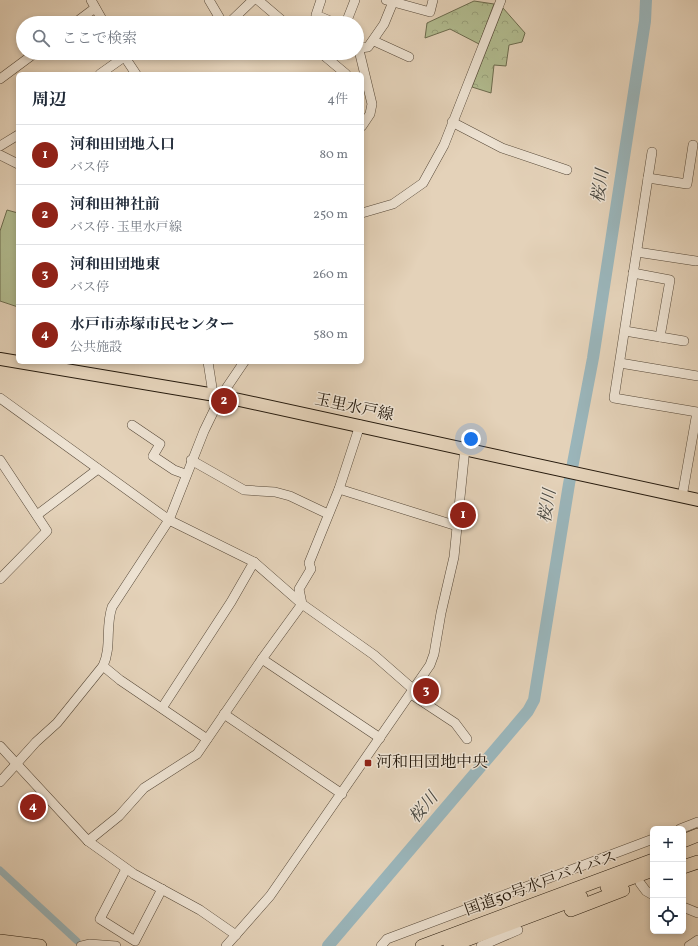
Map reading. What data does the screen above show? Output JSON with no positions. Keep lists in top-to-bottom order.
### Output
{
  "streets": {
    "highway": ["国道50号水戸バイパス"],
    "main road": ["玉里水戸線"]
  },
  "water": ["桜川"],
  "places": {
    "transit": ["河和田団地中央"]
  },
  "page": {
    "search": "ここで検索",
    "heading": ["周辺", "4件"],
    "list": [
      {
        "mark": "1",
        "name": "河和田団地入口",
        "note": "バス停",
        "value": "80 m"
      },
      {
        "mark": "2",
        "name": "河和田神社前",
        "note": "バス停 · 玉里水戸線",
        "value": "250 m"
      },
      {
        "mark": "3",
        "name": "河和田団地東",
        "note": "バス停",
        "value": "260 m"
      },
      {
        "mark": "4",
        "name": "水戸市赤塚市民センター",
        "note": "公共施設",
        "value": "580 m"
      }
    ],
    "pins": [
      "2",
      "1",
      "3",
      "4"
    ],
    "map_buttons": ["+", "−"]
  }
}
